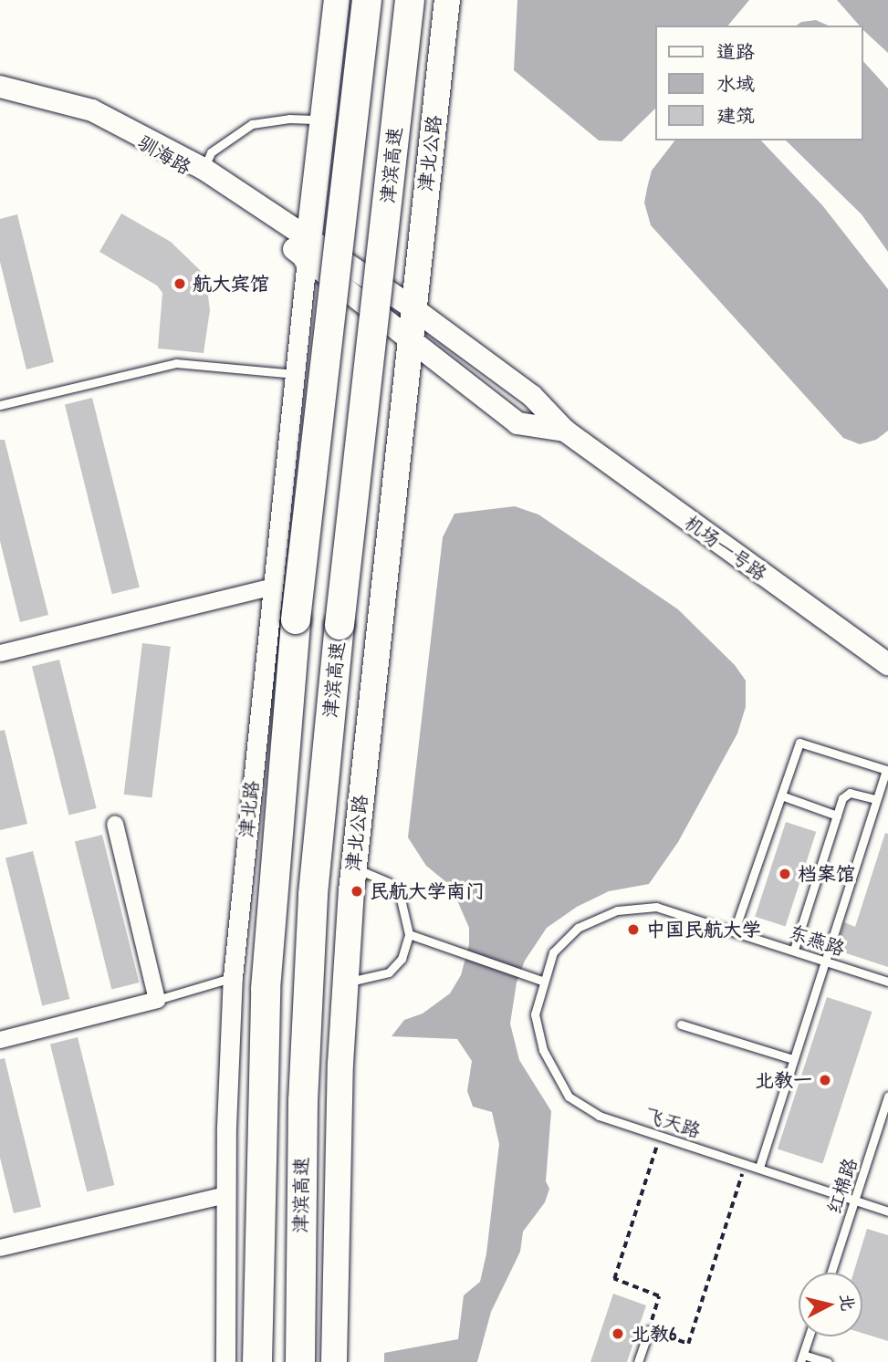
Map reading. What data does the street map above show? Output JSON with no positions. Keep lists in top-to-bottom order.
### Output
{
  "streets": {
    "highway": ["津滨高速"],
    "main road": ["津北公路", "驯海路", "机场一号路"],
    "street": ["津北路"],
    "lane": ["东燕路", "飞天路", "红棉路"]
  },
  "crossings": [
    ["津北公路", "机场一号路"],
    ["驯海路", "津北路"],
    ["东燕路", "飞天路"],
    ["飞天路", "红棉路"]
  ],
  "places": [
    "航大宾馆",
    "档案馆",
    "民航大学南门",
    "中国民航大学",
    "北教一",
    "北教6"
  ],
  "legend": ["道路", "水域", "建筑"],
  "north": "right"
}
